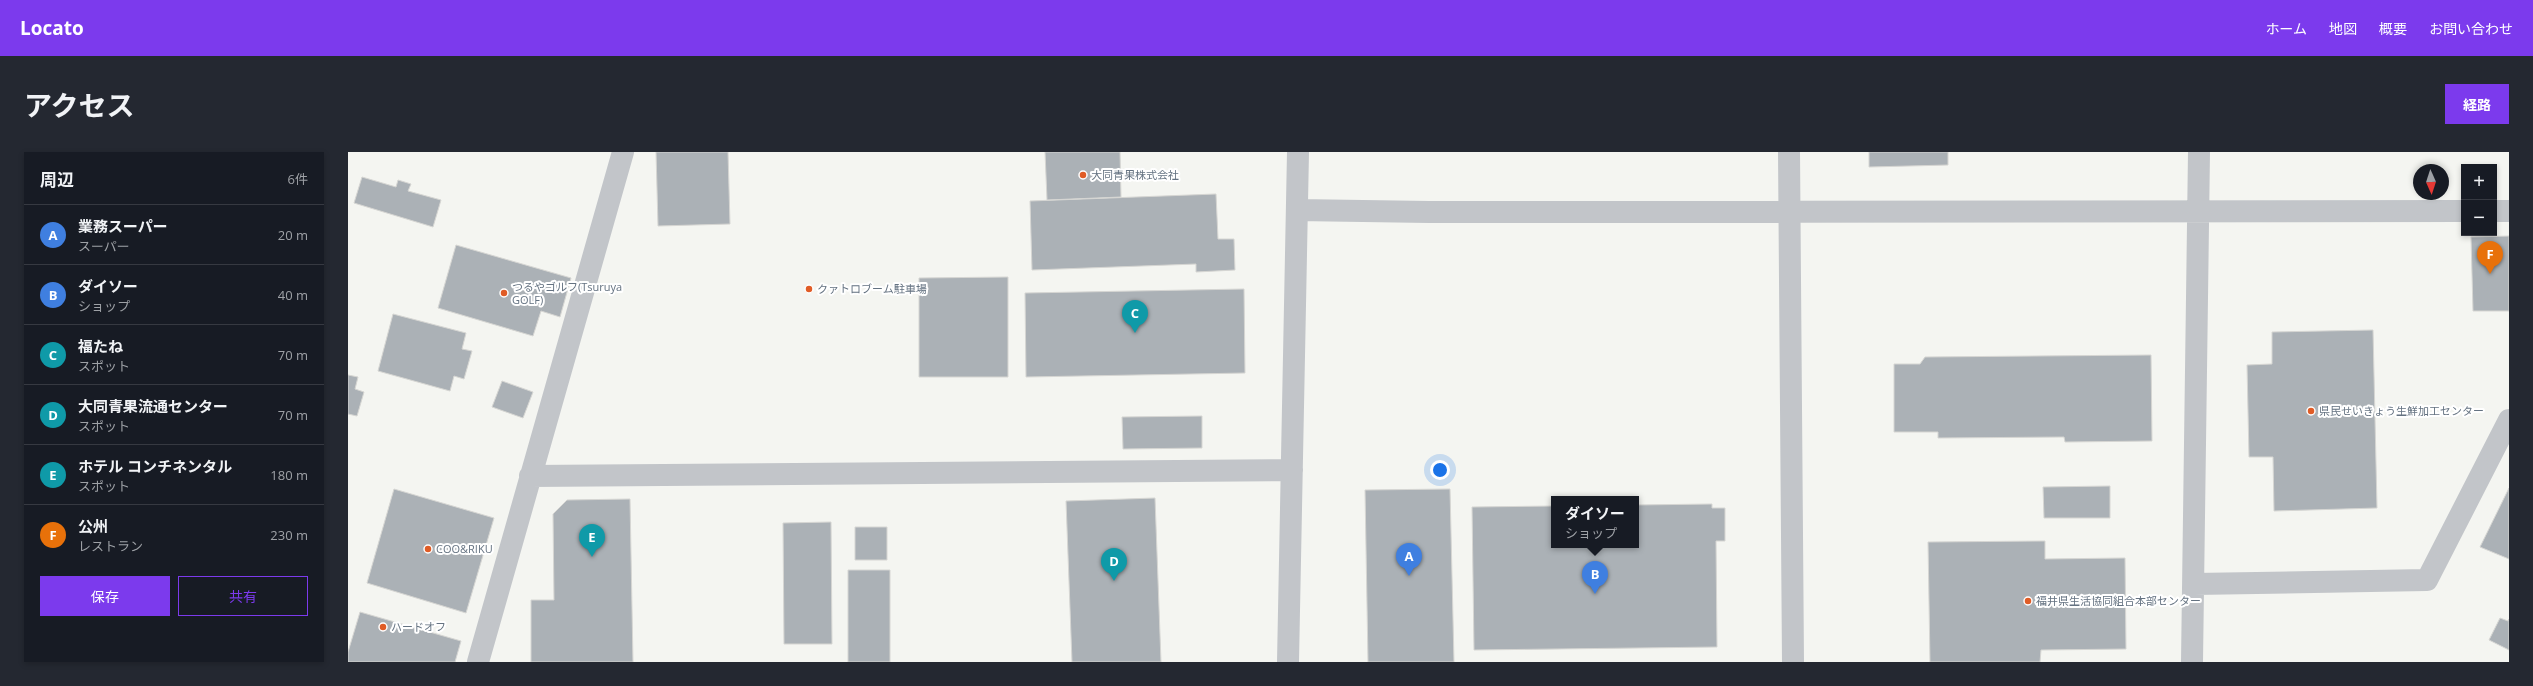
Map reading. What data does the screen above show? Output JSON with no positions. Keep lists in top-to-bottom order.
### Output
{
  "places": [
    "大同青果株式会社",
    "クァトロブーム駐車場",
    "つるやゴルフ(Tsuruya GOLF)",
    "県民せいきょう生鮮加工センター",
    "COO&RIKU",
    "福井県生活協同組合本部センター",
    "ハードオフ"
  ],
  "north": "bottom",
  "page": {
    "header": "Locato",
    "nav": [
      "ホーム",
      "地図",
      "概要",
      "お問い合わせ"
    ],
    "title": "アクセス",
    "buttons": [
      "経路",
      ["保存", "共有"]
    ],
    "heading": ["周辺", "6件"],
    "map_buttons": ["+", "−"],
    "list": [
      {
        "mark": "A",
        "name": "業務スーパー",
        "note": "スーパー",
        "value": "20 m"
      },
      {
        "mark": "B",
        "name": "ダイソー",
        "note": "ショップ",
        "value": "40 m"
      },
      {
        "mark": "C",
        "name": "福たね",
        "note": "スポット",
        "value": "70 m"
      },
      {
        "mark": "D",
        "name": "大同青果流通センター",
        "note": "スポット",
        "value": "70 m"
      },
      {
        "mark": "E",
        "name": "ホテル コンチネンタル",
        "note": "スポット",
        "value": "180 m"
      },
      {
        "mark": "F",
        "name": "公州",
        "note": "レストラン",
        "value": "230 m"
      }
    ],
    "pins": [
      "F",
      "C",
      "E",
      "A",
      "D",
      "B"
    ],
    "popup": ["ダイソー", "ショップ"]
  }
}
